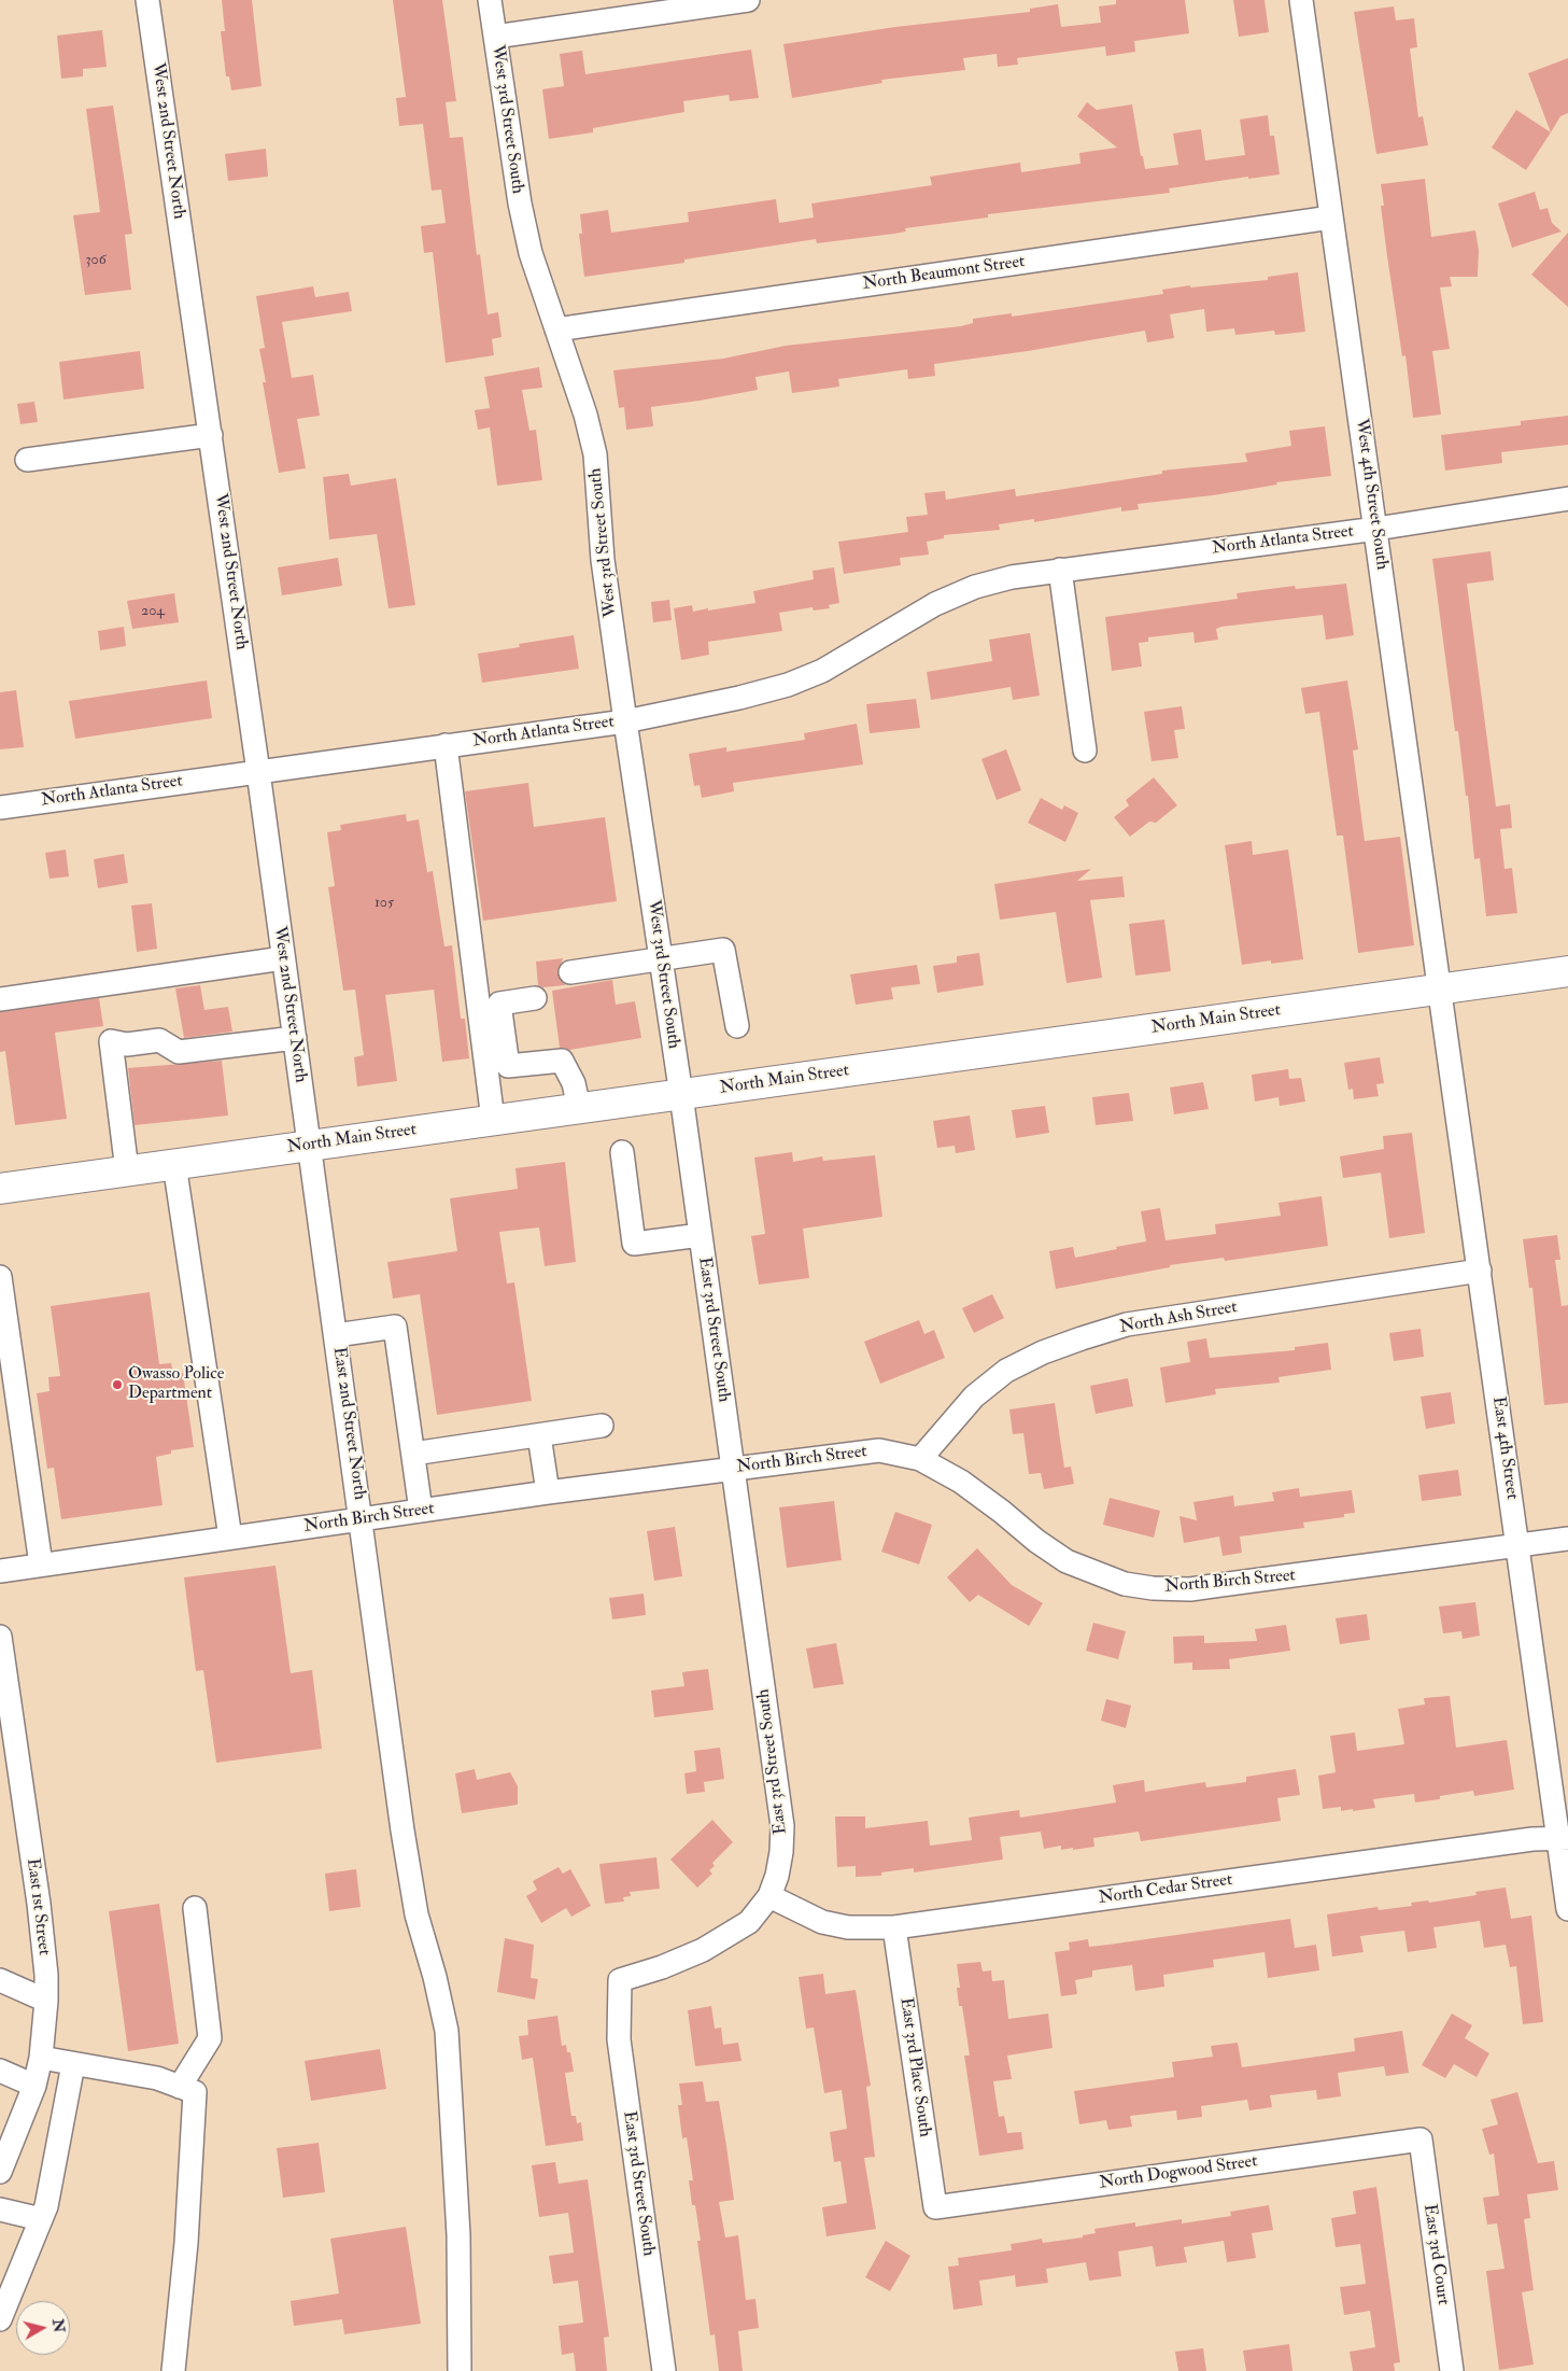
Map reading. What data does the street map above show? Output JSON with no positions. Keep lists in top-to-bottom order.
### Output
{
  "streets": {
    "main road": ["North Main Street"],
    "street": [
      "West 3rd Street South",
      "West 2nd Street North",
      "North Beaumont Street",
      "West 4th Street South",
      "North Atlanta Street",
      "North Ash Street",
      "East 3rd Street South",
      "East 2nd Street North",
      "East 4th Street",
      "North Birch Street",
      "North Cedar Street",
      "East 1st Street",
      "East 3rd Place South",
      "North Dogwood Street",
      "East 3rd Court"
    ]
  },
  "crossings": [
    ["West 3rd Street South", "North Beaumont Street"],
    ["West 3rd Street South", "North Atlanta Street"],
    ["West 3rd Street South", "North Main Street"],
    ["West 3rd Street South", "East 3rd Street South"],
    ["West 2nd Street North", "North Atlanta Street"],
    ["West 2nd Street North", "North Main Street"],
    ["West 2nd Street North", "East 2nd Street North"],
    ["North Beaumont Street", "West 4th Street South"],
    ["West 4th Street South", "North Atlanta Street"],
    ["West 4th Street South", "North Main Street"],
    ["West 4th Street South", "East 4th Street"],
    ["North Main Street", "East 3rd Street South"],
    ["North Main Street", "East 2nd Street North"],
    ["North Main Street", "East 4th Street"],
    ["North Ash Street", "East 4th Street"],
    ["North Ash Street", "North Birch Street"],
    ["East 3rd Street South", "North Birch Street"],
    ["East 3rd Street South", "North Cedar Street"],
    ["East 2nd Street North", "North Birch Street"],
    ["East 4th Street", "North Birch Street"],
    ["East 4th Street", "North Cedar Street"],
    ["North Cedar Street", "East 3rd Place South"],
    ["East 3rd Place South", "North Dogwood Street"],
    ["North Dogwood Street", "East 3rd Court"]
  ],
  "places": ["Owasso Police Department"],
  "house_numbers": ["306", "204", "105"],
  "north": "right"
}
